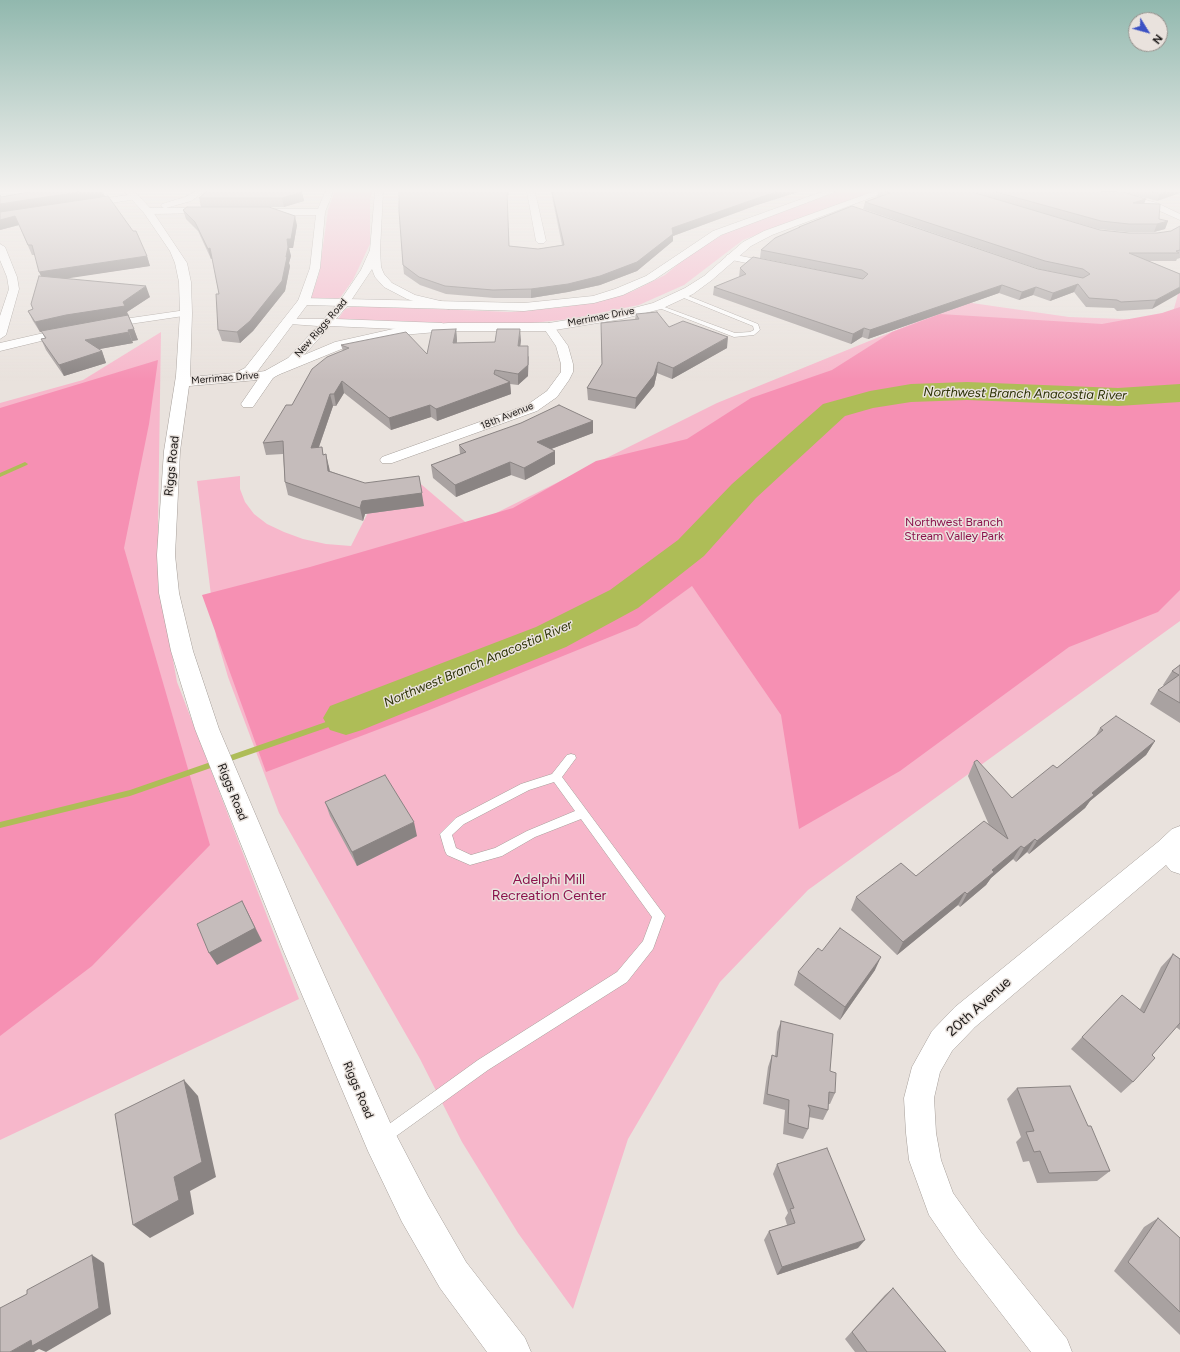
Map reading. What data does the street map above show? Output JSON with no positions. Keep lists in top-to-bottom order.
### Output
{
  "streets": {
    "street": [
      "Merrimac Drive",
      "New Riggs Road",
      "18th Avenue",
      "Riggs Road",
      "20th Avenue"
    ]
  },
  "crossings": [
    ["Merrimac Drive", "New Riggs Road"],
    ["Merrimac Drive", "18th Avenue"],
    ["Merrimac Drive", "Riggs Road"]
  ],
  "water": ["Northwest Branch Anacostia River"],
  "parks": ["Northwest Branch Stream Valley Park", "Adelphi Mill Recreation Center"],
  "north": "bottom right"
}
